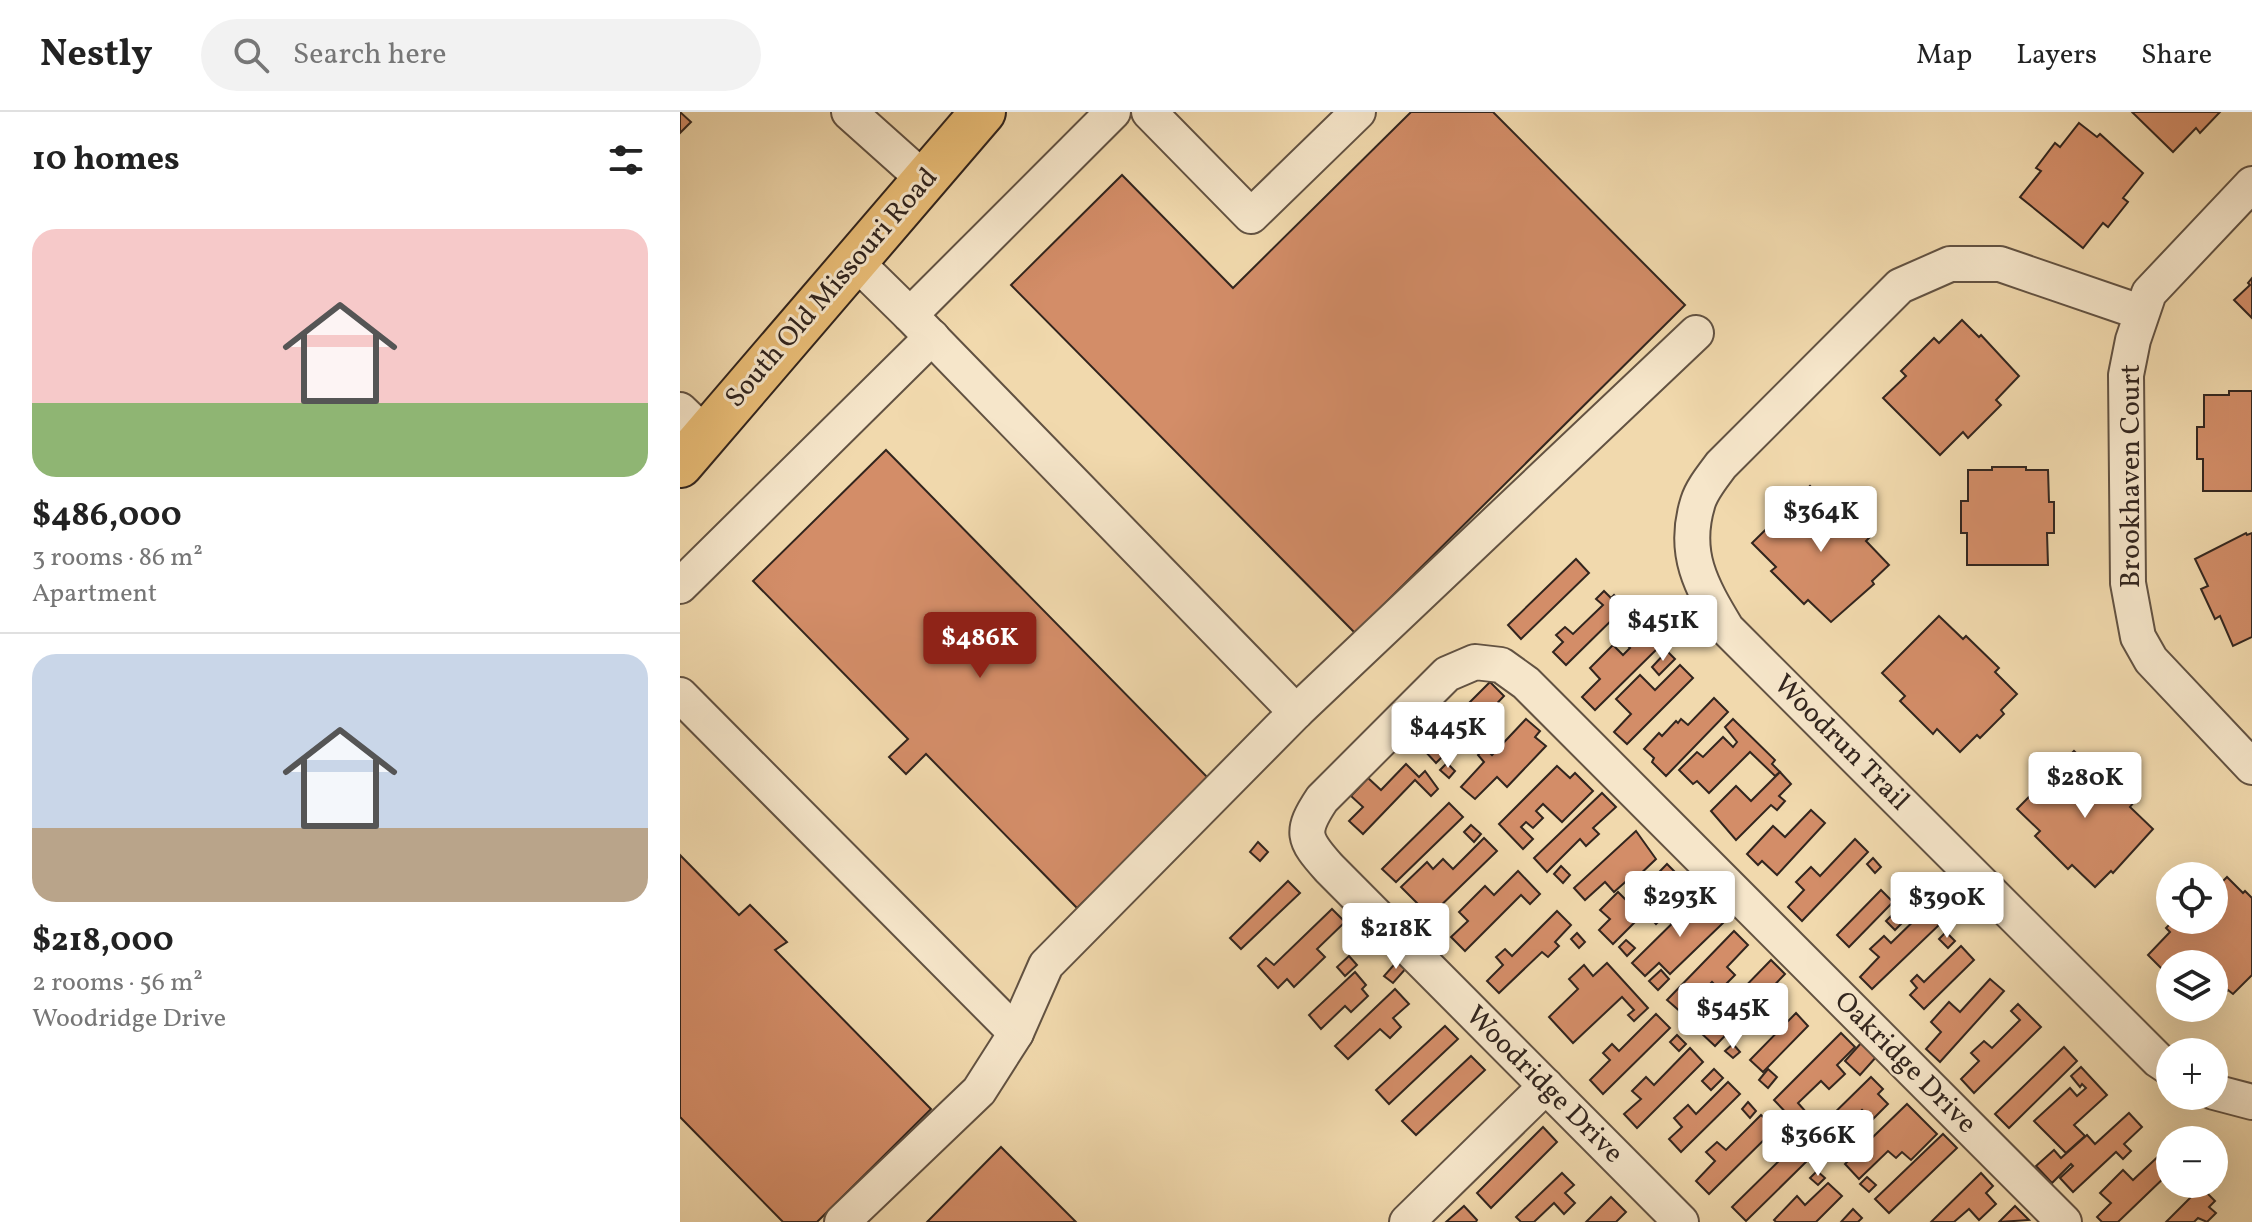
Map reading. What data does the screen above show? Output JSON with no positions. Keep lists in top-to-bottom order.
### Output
{
  "streets": {
    "main road": ["South Old Missouri Road"],
    "street": [
      "Brookhaven Court",
      "Woodrun Trail",
      "Oakridge Drive",
      "Woodridge Drive"
    ]
  },
  "crossings": [
    ["Brookhaven Court", "Woodrun Trail"],
    ["Oakridge Drive", "Woodridge Drive"]
  ],
  "page": {
    "header": "Nestly",
    "search": "Search here",
    "nav": ["Map", "Layers", "Share"],
    "heading": "10 homes",
    "list": [
      {
        "name": "$486,000",
        "note": "3 rooms · 86 m² · Apartment"
      },
      {
        "name": "$218,000",
        "note": "2 rooms · 56 m² · Woodridge Drive"
      }
    ],
    "price": [
      "$364K",
      "$451K",
      "$486K",
      "$445K",
      "$280K",
      "$293K",
      "$390K",
      "$218K",
      "$545K",
      "$366K"
    ],
    "map_buttons": ["+", "−"]
  }
}
